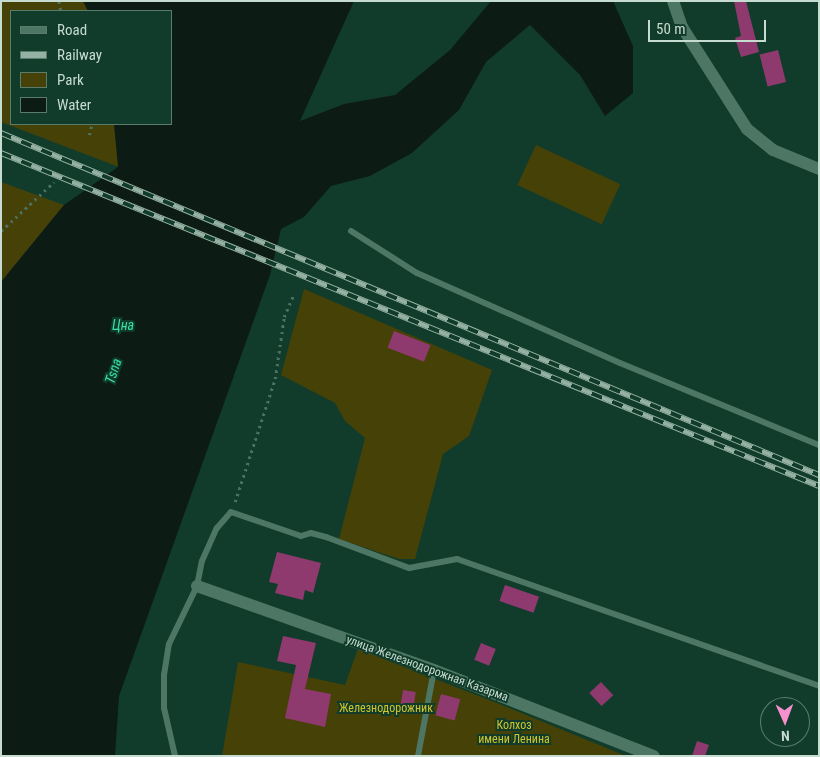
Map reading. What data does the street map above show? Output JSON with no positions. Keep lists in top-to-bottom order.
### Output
{
  "streets": {
    "street": ["улица Железнодорожная Казарма"]
  },
  "water": ["Цна", "Tsna"],
  "parks": ["Железнодорожник", "Колхоз имени Ленина"],
  "legend": [
    "Road",
    "Railway",
    "Park",
    "Water"
  ],
  "scale_bar": "50 m",
  "north": "bottom"
}
